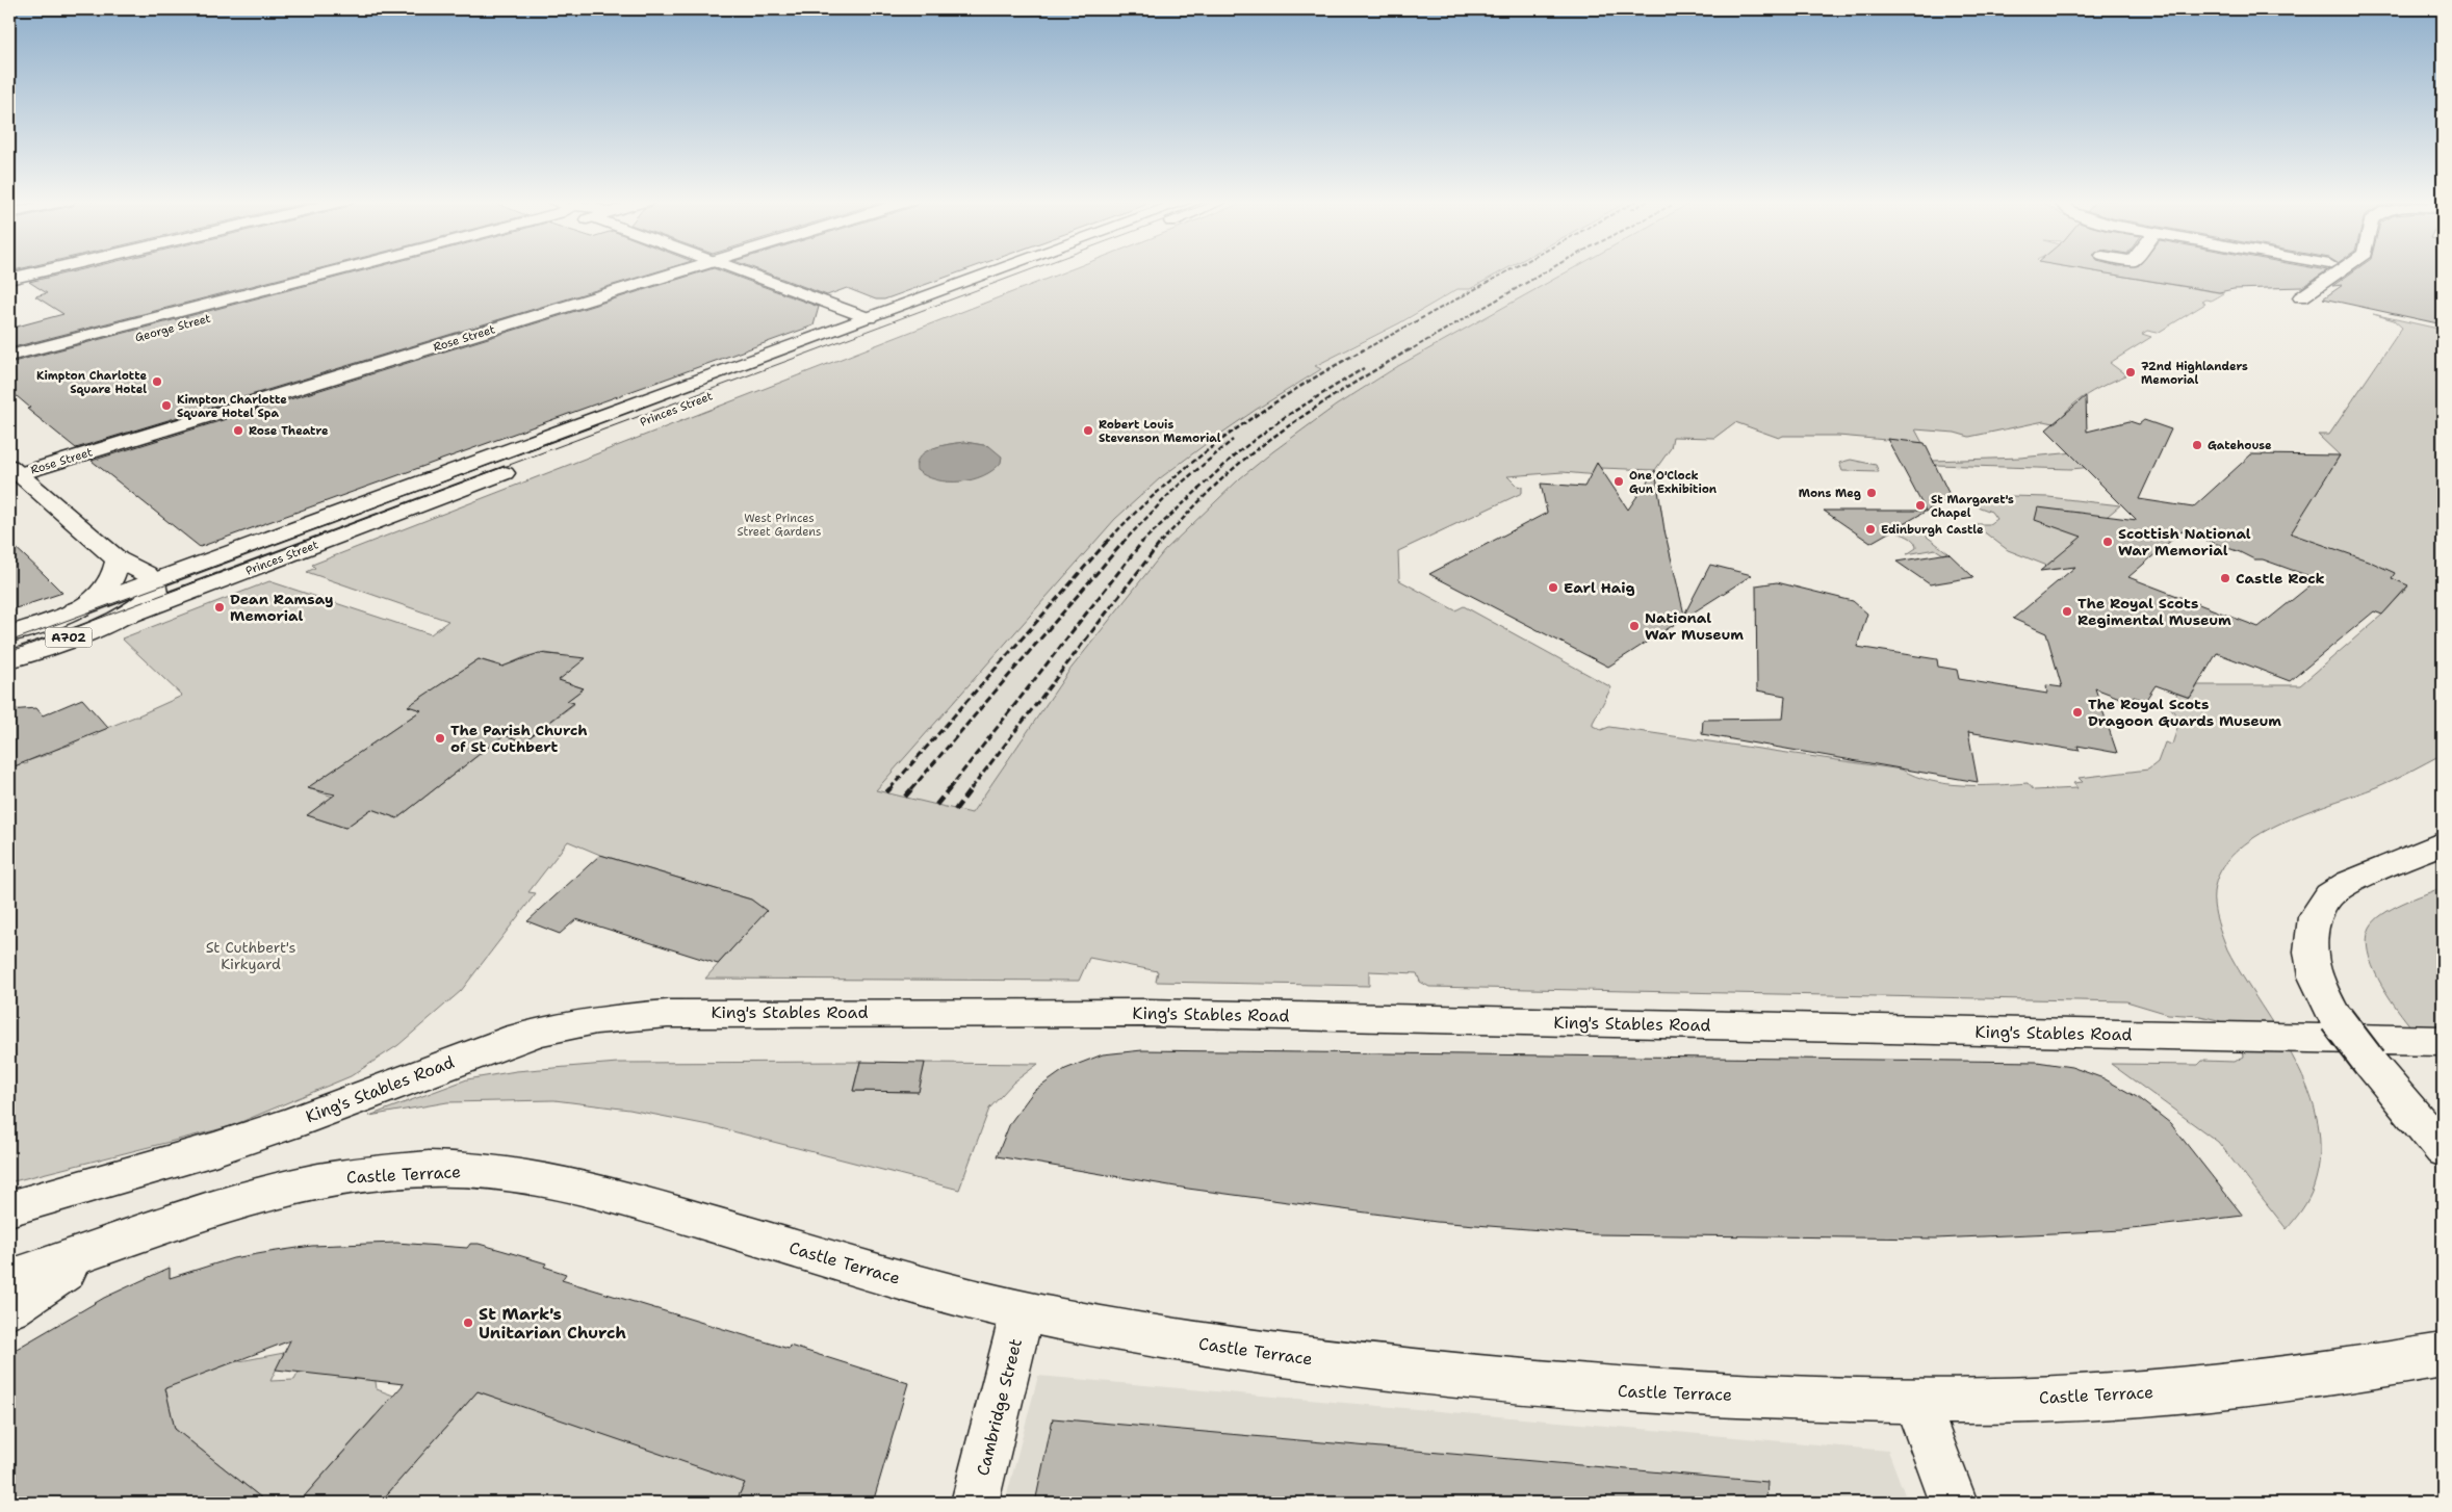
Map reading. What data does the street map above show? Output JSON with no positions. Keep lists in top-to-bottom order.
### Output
{
  "streets": {
    "street": [
      "George Street",
      "Rose Street",
      "Princes Street",
      "A702",
      "King's Stables Road",
      "Castle Terrace",
      "Cambridge Street"
    ]
  },
  "crossings": [
    ["Castle Terrace", "Cambridge Street"]
  ],
  "parks": ["West Princes Street Gardens", "St Cuthbert's Kirkyard"],
  "places": [
    "72nd Highlanders Memorial",
    "Kimpton Charlotte Square Hotel",
    "Kimpton Charlotte Square Hotel Spa",
    "Rose Theatre",
    "Robert Louis Stevenson Memorial",
    "Gatehouse",
    "One O'Clock Gun Exhibition",
    "Mons Meg",
    "St Margaret's Chapel",
    "Edinburgh Castle",
    "Scottish National War Memorial",
    "Castle Rock",
    "Earl Haig",
    "Dean Ramsay Memorial",
    "The Royal Scots Regimental Museum",
    "National War Museum",
    "The Royal Scots Dragoon Guards Museum",
    "The Parish Church of St Cuthbert",
    "St Mark's Unitarian Church"
  ]
}
